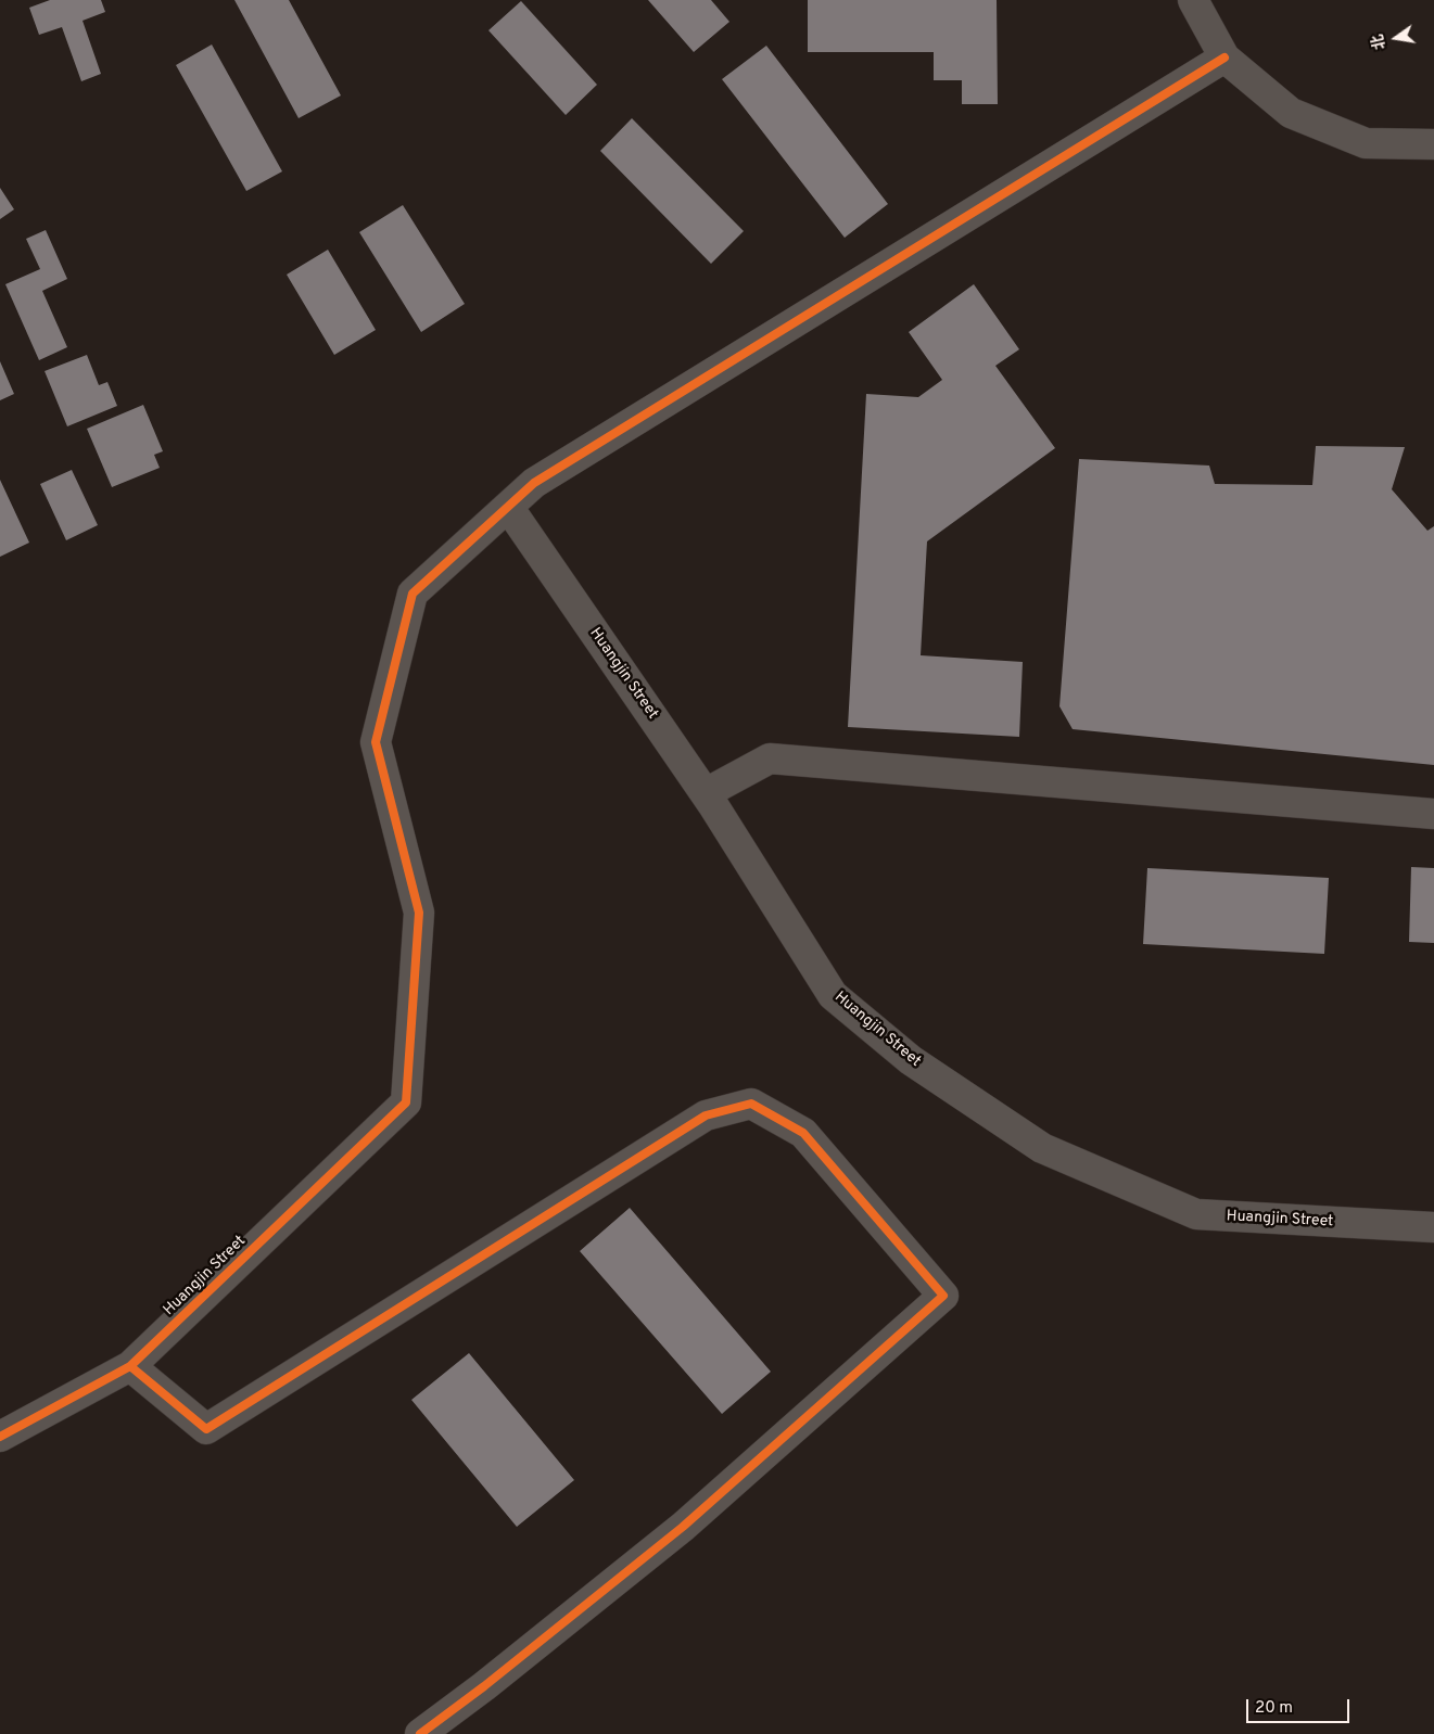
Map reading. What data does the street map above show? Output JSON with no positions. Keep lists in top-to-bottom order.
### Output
{
  "streets": {
    "street": ["Huangjin Street"]
  },
  "scale_bar": "20 m",
  "north": "left"
}
